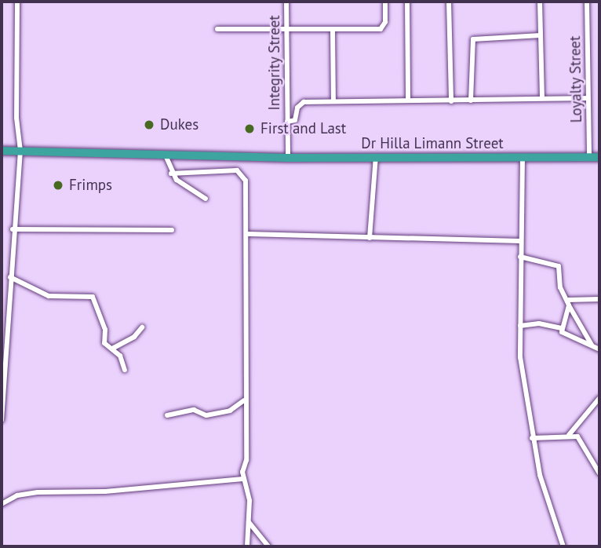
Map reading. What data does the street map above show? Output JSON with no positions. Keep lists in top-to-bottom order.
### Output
{
  "streets": {
    "highway": ["Dr Hilla Limann Street"],
    "street": ["Integrity Street", "Loyalty Street"]
  },
  "crossings": [
    ["Integrity Street", "Dr Hilla Limann Street"],
    ["Loyalty Street", "Dr Hilla Limann Street"]
  ],
  "places": ["Dukes", "First and Last", "Frimps"]
}
